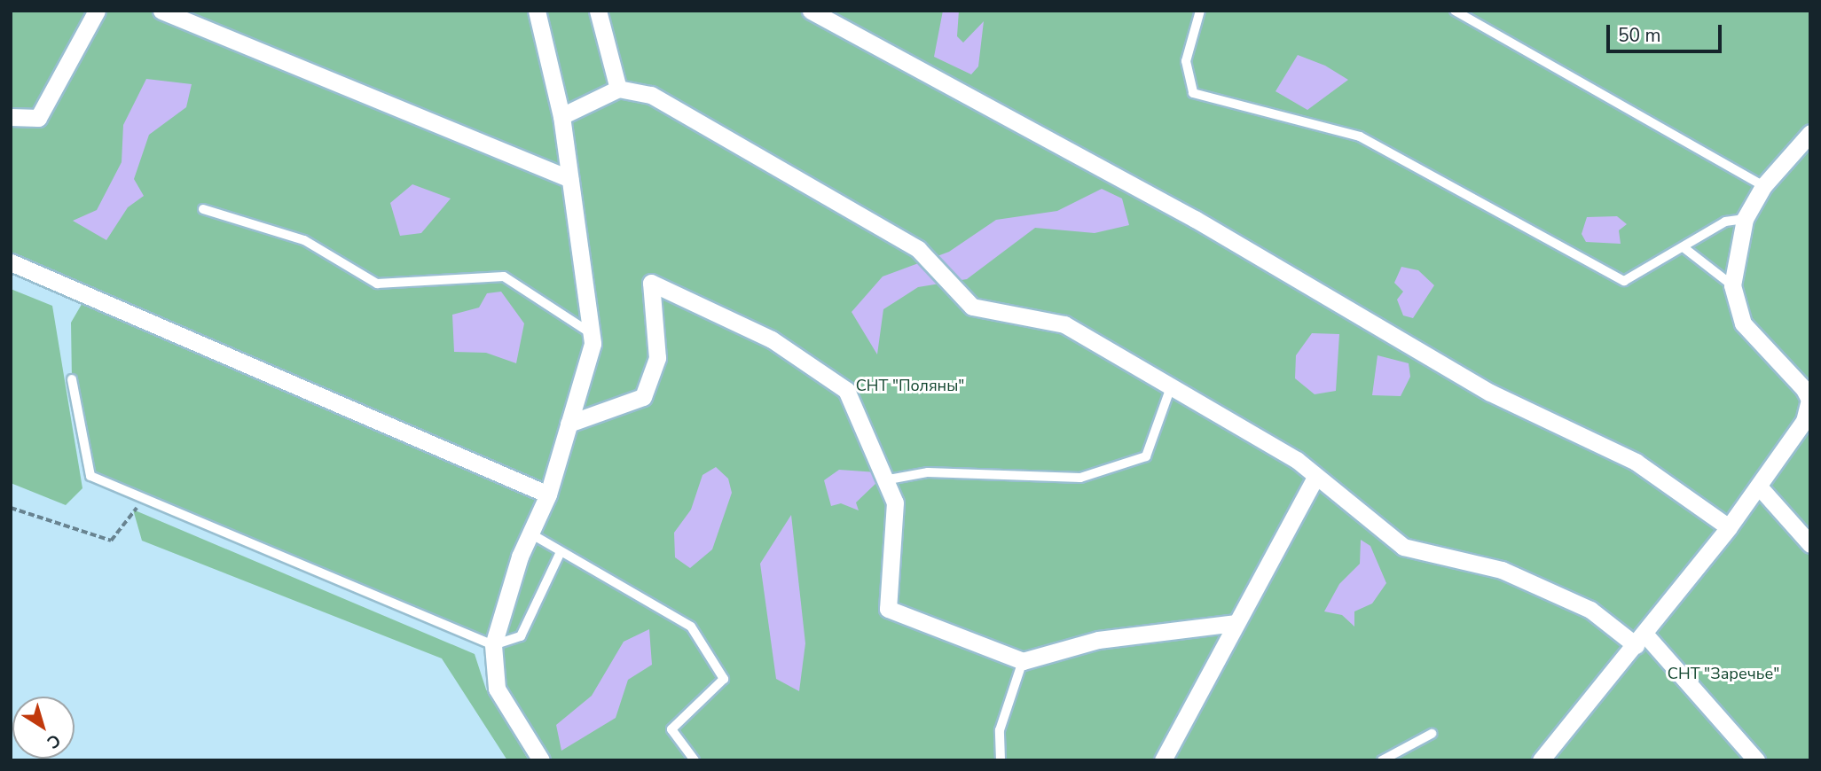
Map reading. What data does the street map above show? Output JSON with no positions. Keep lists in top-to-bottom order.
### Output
{
  "parks": ["СНТ \"Поляны\"", "СНТ \"Заречье\""],
  "scale_bar": "50 m",
  "north": "bottom right"
}
